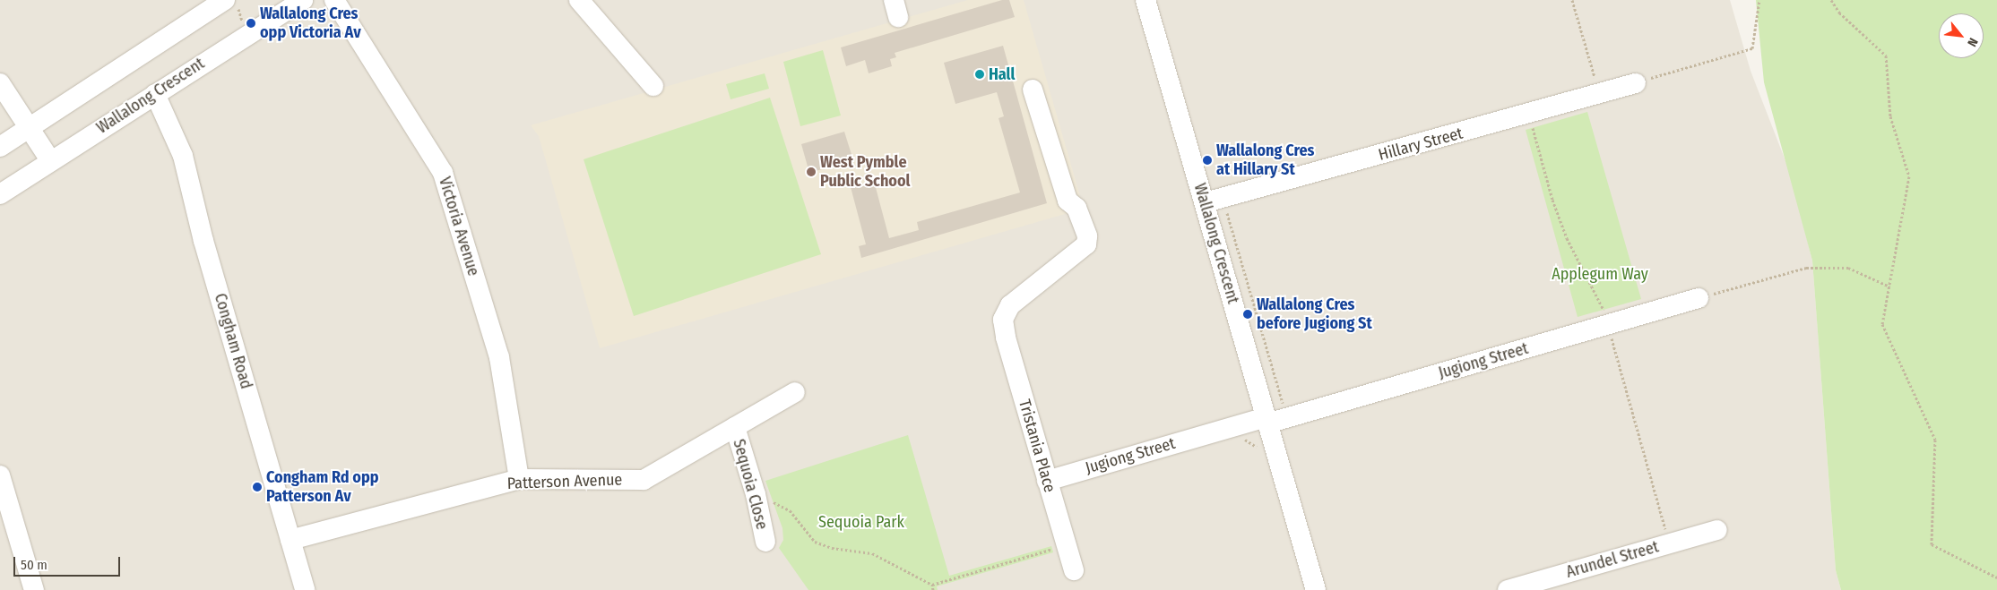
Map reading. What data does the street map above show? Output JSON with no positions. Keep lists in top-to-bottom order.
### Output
{
  "streets": {
    "street": [
      "Wallalong Crescent",
      "Hillary Street",
      "Victoria Avenue",
      "Congham Road",
      "Jugiong Street",
      "Tristania Place",
      "Patterson Avenue",
      "Sequoia Close",
      "Arundel Street"
    ]
  },
  "crossings": [
    ["Wallalong Crescent", "Hillary Street"],
    ["Wallalong Crescent", "Congham Road"],
    ["Wallalong Crescent", "Jugiong Street"],
    ["Victoria Avenue", "Patterson Avenue"],
    ["Congham Road", "Patterson Avenue"],
    ["Jugiong Street", "Tristania Place"],
    ["Patterson Avenue", "Sequoia Close"]
  ],
  "parks": ["Applegum Way", "Sequoia Park"],
  "places": [
    "Wallalong Cres opp Victoria Av",
    "Hall",
    "Wallalong Cres at Hillary St",
    "West Pymble Public School",
    "Wallalong Cres before Jugiong St",
    "Congham Rd opp Patterson Av"
  ],
  "scale_bar": "50 m",
  "north": "bottom right"
}
